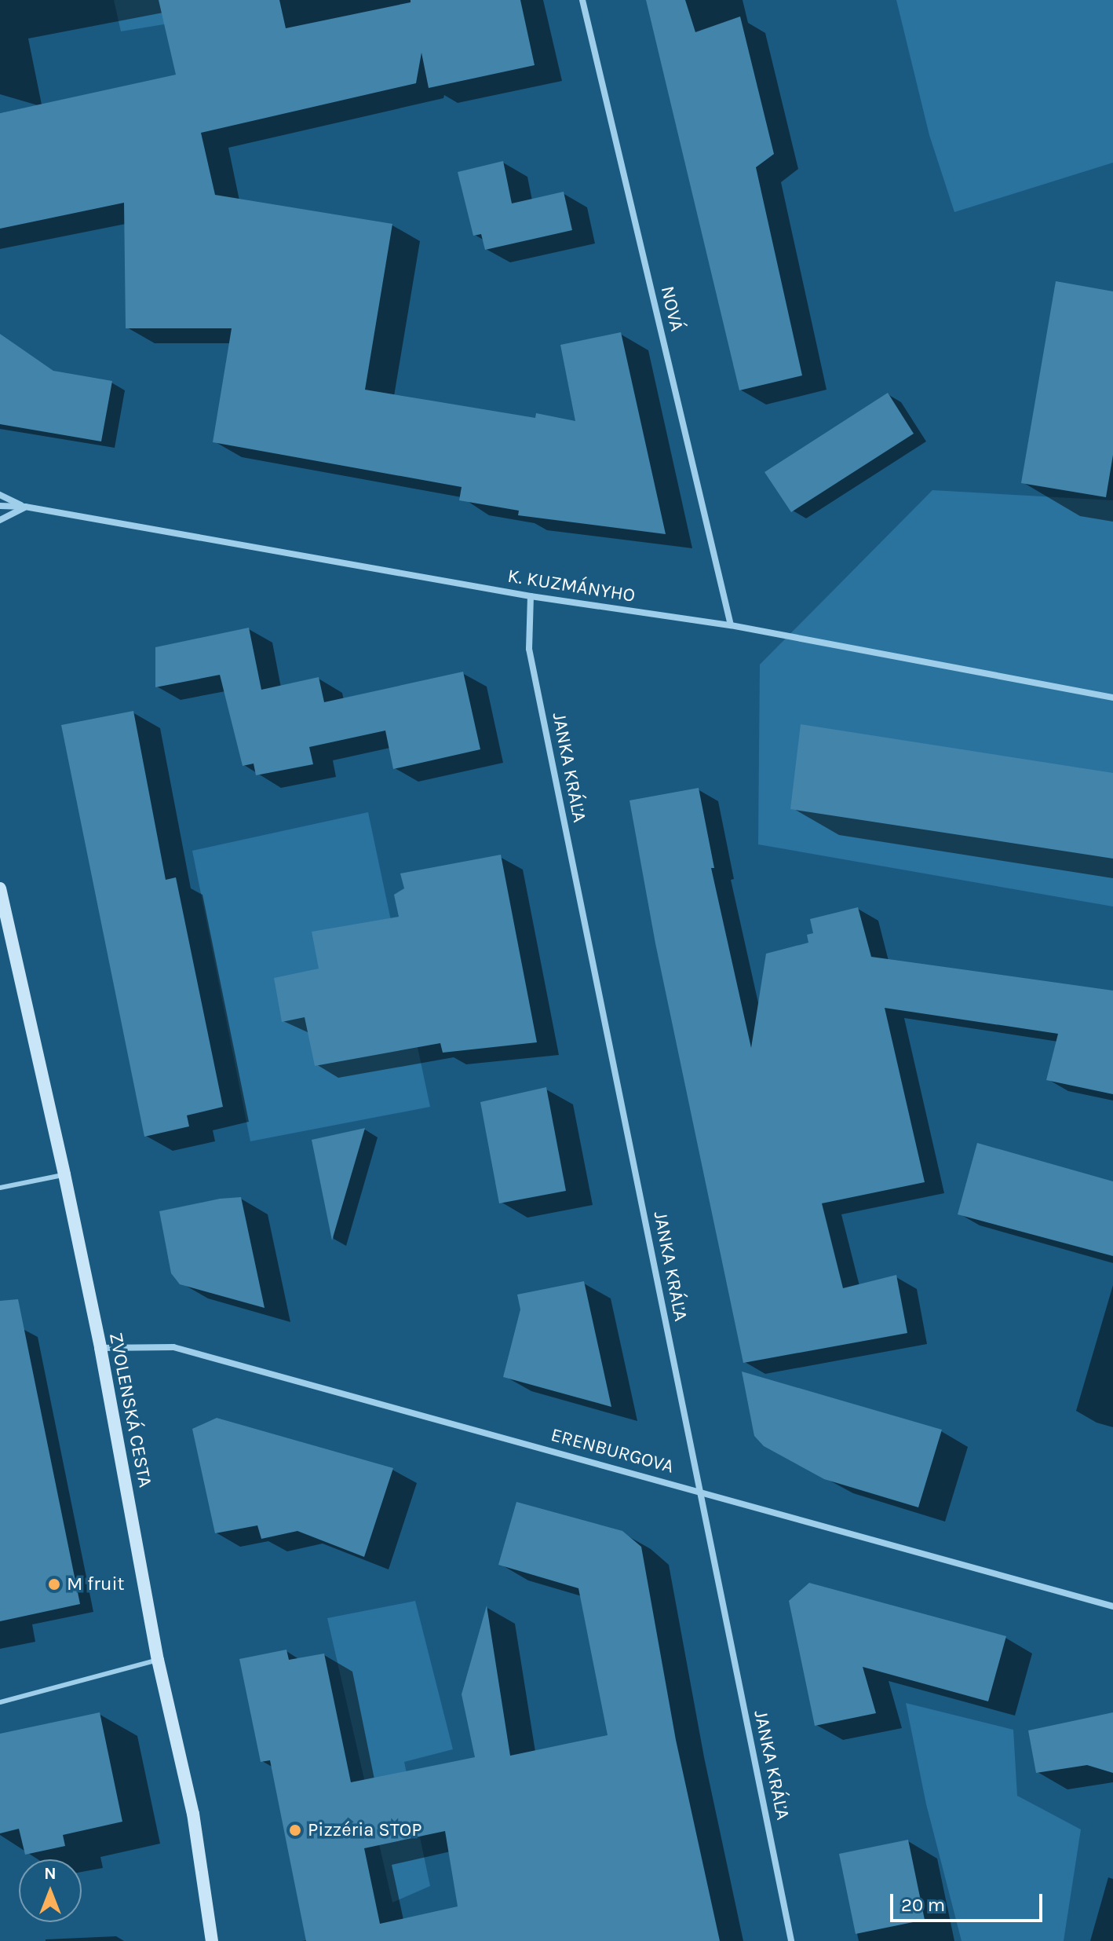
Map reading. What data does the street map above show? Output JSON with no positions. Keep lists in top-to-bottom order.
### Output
{
  "streets": {
    "street": [
      "NOVÁ",
      "K. KUZMÁNYHO",
      "JANKA KRÁĽA",
      "ZVOLENSKÁ CESTA",
      "ERENBURGOVA"
    ]
  },
  "crossings": [
    ["NOVÁ", "K. KUZMÁNYHO"],
    ["K. KUZMÁNYHO", "JANKA KRÁĽA"],
    ["JANKA KRÁĽA", "ERENBURGOVA"],
    ["ZVOLENSKÁ CESTA", "ERENBURGOVA"]
  ],
  "places": ["M fruit", "Pizzéria STOP"],
  "scale_bar": "20 m",
  "north": "top"
}
